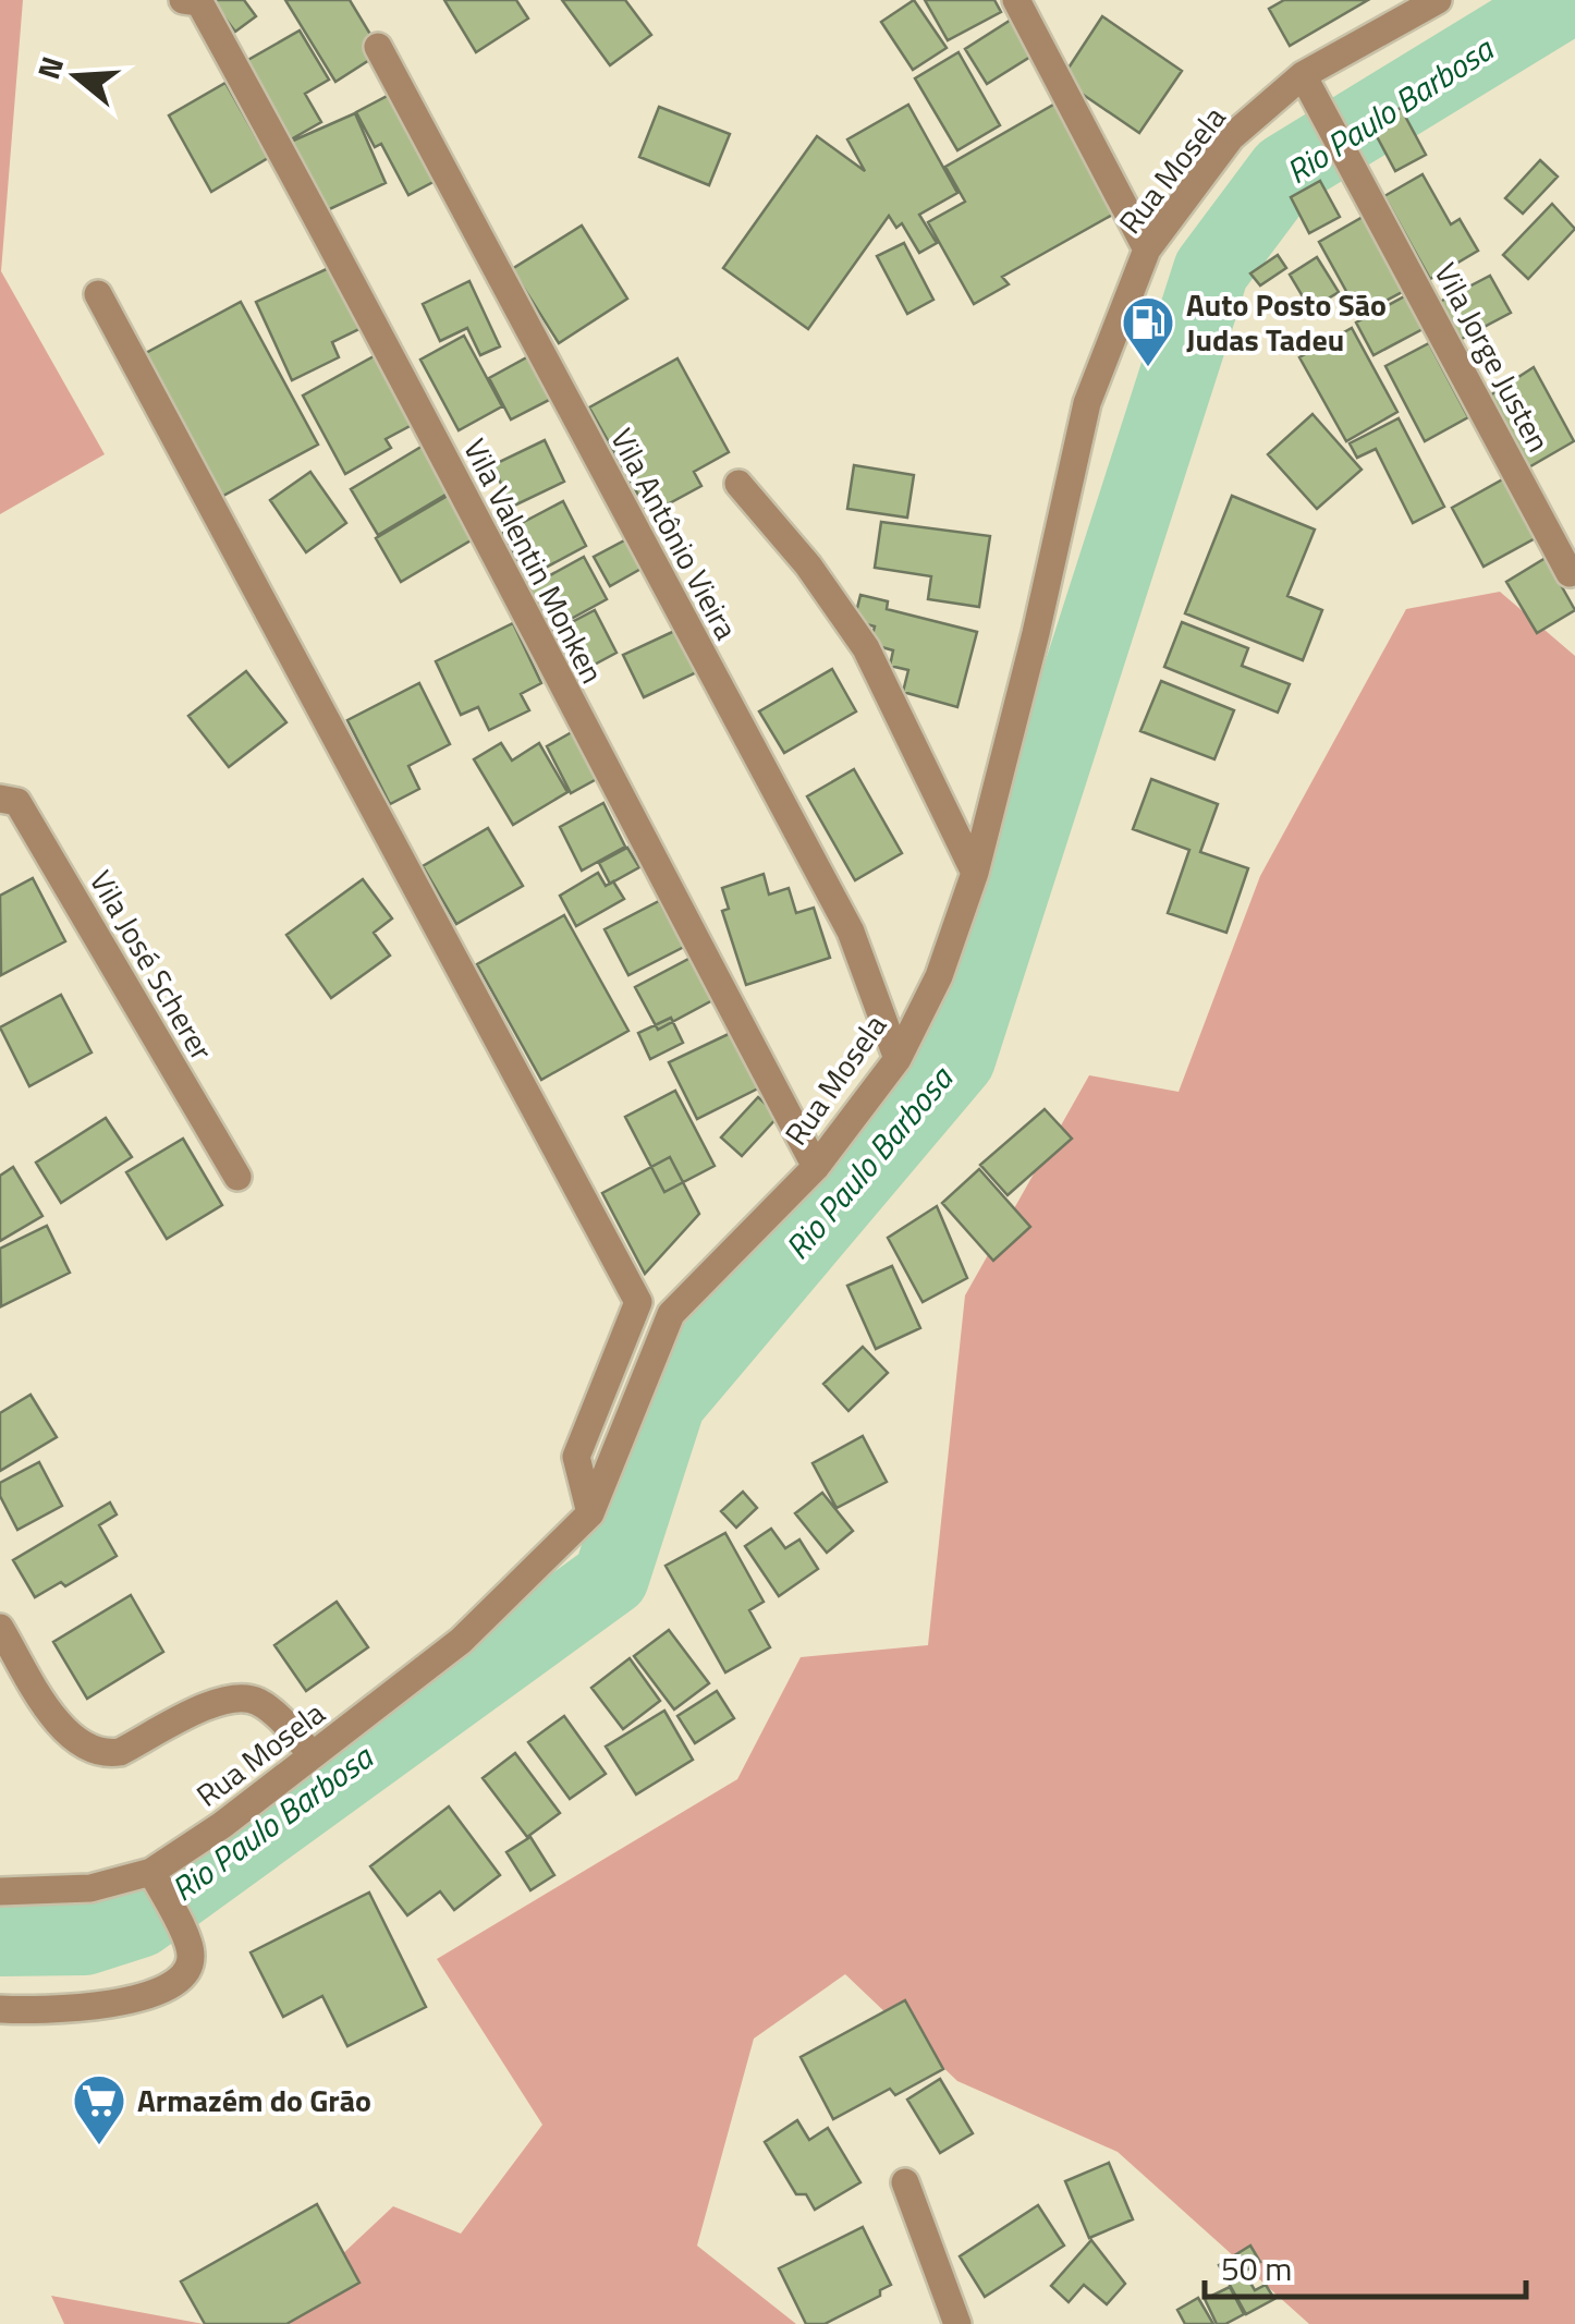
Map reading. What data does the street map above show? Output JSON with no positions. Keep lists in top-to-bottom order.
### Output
{
  "streets": {
    "street": [
      "Rua Mosela",
      "Vila Jorge Justen",
      "Vila Antônio Vieira",
      "Vila Valentin Monken",
      "Vila José Scherer"
    ]
  },
  "crossings": [
    ["Rua Mosela", "Vila Jorge Justen"],
    ["Rua Mosela", "Vila Antônio Vieira"],
    ["Rua Mosela", "Vila Valentin Monken"]
  ],
  "water": ["Rio Paulo Barbosa"],
  "places": {
    "fuel station": ["Auto Posto São Judas Tadeu"],
    "supermarket": ["Armazém do Grão"]
  },
  "scale_bar": "50 m",
  "north": "left"
}
